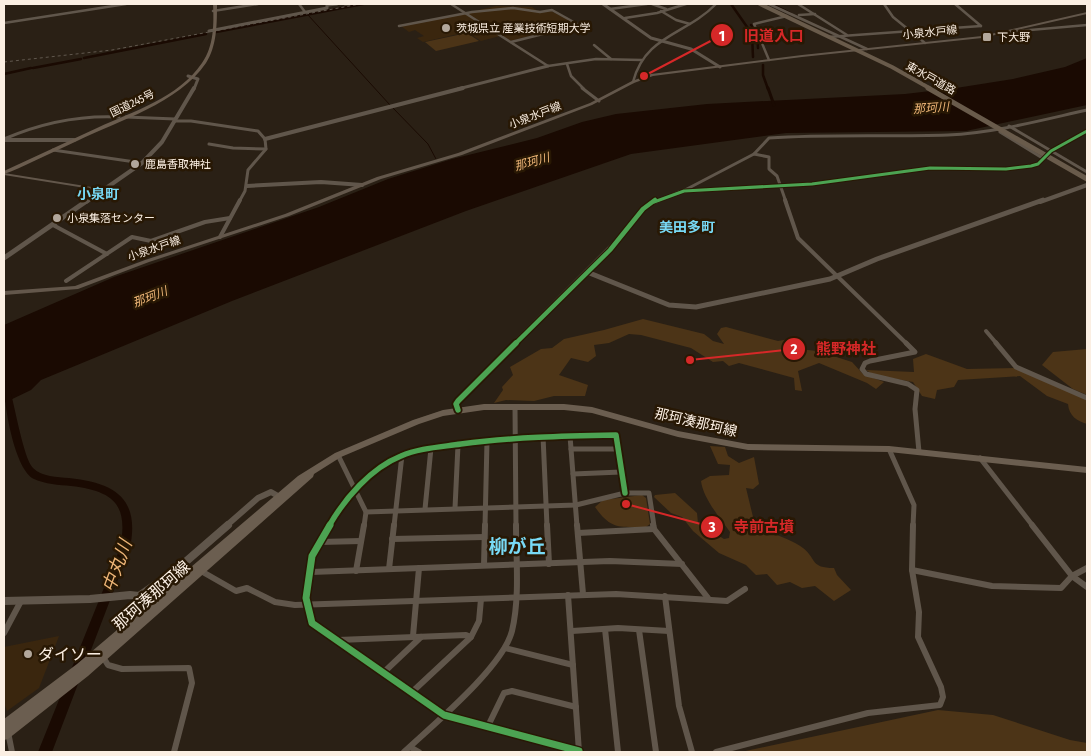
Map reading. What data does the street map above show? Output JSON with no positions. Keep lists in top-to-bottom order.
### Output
{
  "streets": {
    "highway": ["東水戸道路", "国道245号"],
    "main road": ["小泉水戸線", "那珂湊那珂線"]
  },
  "districts": ["小泉町", "美田多町", "柳が丘"],
  "water": ["那珂川", "中丸川"],
  "places": {
    "other": [
      "茨城県立 産業技術短期大学",
      "旧道入口",
      "鹿島香取神社",
      "小泉集落センター",
      "熊野神社",
      "寺前古墳",
      "ダイソー"
    ],
    "transit": ["下大野"]
  }
}
